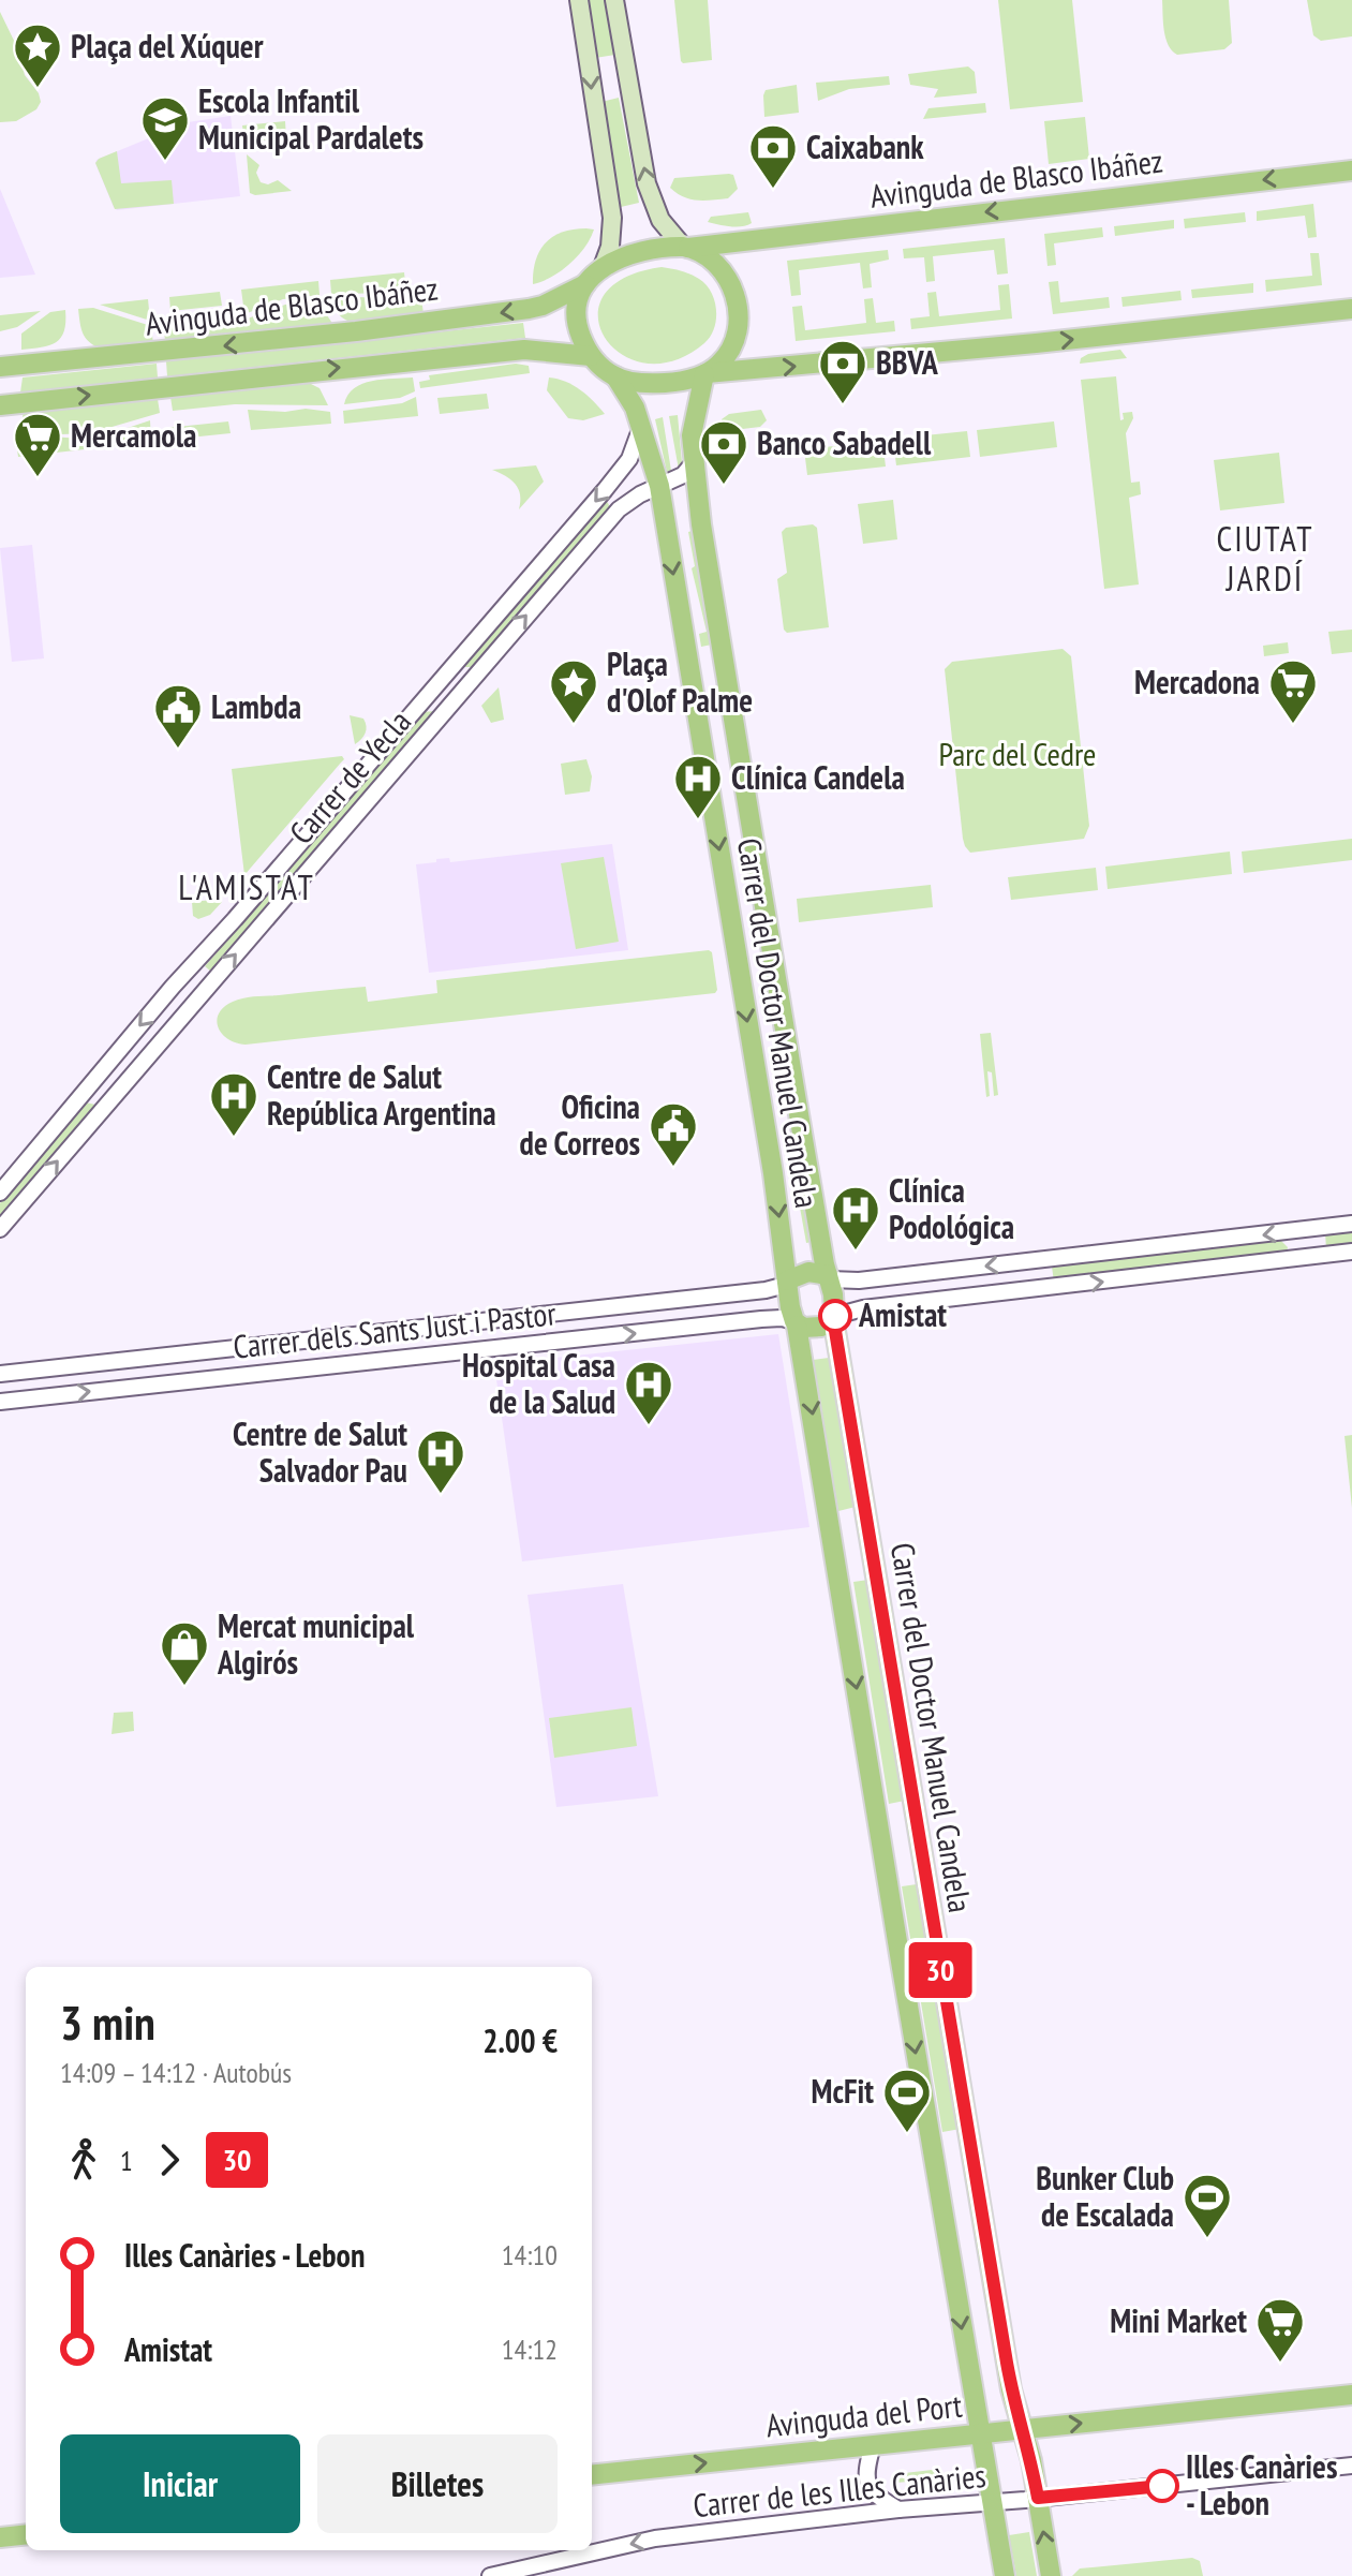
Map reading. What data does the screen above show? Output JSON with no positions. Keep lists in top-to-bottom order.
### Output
{
  "streets": {
    "main road": ["Avinguda de Blasco Ibáñez", "Carrer del Doctor Manuel Candela", "Avinguda del Port"],
    "street": ["Carrer de Yecla", "Carrer dels Sants Just i Pastor", "Carrer de les Illes Canàries"]
  },
  "crossings": [
    ["Avinguda de Blasco Ibáñez", "Carrer del Doctor Manuel Candela"],
    ["Carrer de Yecla", "Carrer del Doctor Manuel Candela"],
    ["Carrer del Doctor Manuel Candela", "Carrer dels Sants Just i Pastor"],
    ["Carrer del Doctor Manuel Candela", "Avinguda del Port"],
    ["Carrer del Doctor Manuel Candela", "Carrer de les Illes Canàries"]
  ],
  "one_way": ["Avinguda del Port", "Carrer de les Illes Canàries"],
  "districts": ["CIUTAT JARDÍ", "L'AMISTAT"],
  "parks": ["Parc del Cedre"],
  "places": {
    "place": ["Plaça del Xúquer", "Plaça d'Olof Palme"],
    "school or university": ["Escola Infantil Municipal Pardalets"],
    "bank": ["Caixabank", "BBVA", "Banco Sabadell"],
    "supermarket": ["Mercamola", "Mercadona", "Mini Market"],
    "public building": ["Lambda", "Oficina de Correos"],
    "hospital": [
      "Clínica Candela",
      "Centre de Salut República Argentina",
      "Clínica Podológica",
      "Hospital Casa de la Salud",
      "Centre de Salut Salvador Pau"
    ],
    "other": ["Amistat", "Illes Canàries - Lebon"],
    "shop": ["Mercat municipal Algirós"],
    "sports": ["McFit", "Bunker Club de Escalada"]
  },
  "lines": ["bus line 30"],
  "page": {
    "on_map": "30",
    "heading": ["3 min", "14:09 – 14:12 · Autobús", "2.00 €"],
    "legs": ["1", "30"],
    "list": [
      {
        "name": "Illes Canàries - Lebon",
        "value": "14:10"
      },
      {
        "name": "Amistat",
        "value": "14:12"
      }
    ],
    "buttons": ["Iniciar", "Billetes"]
  }
}
